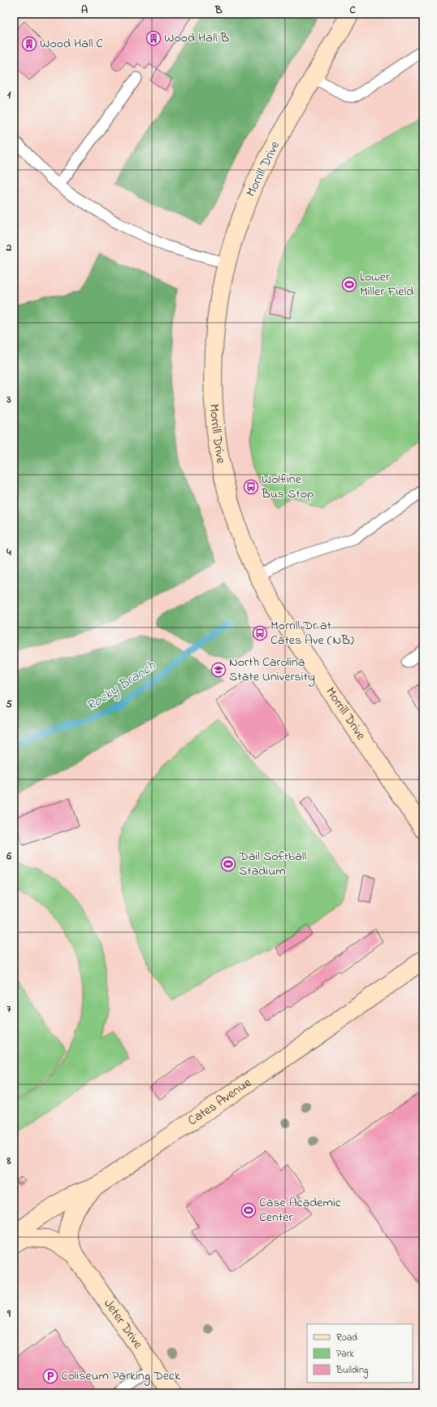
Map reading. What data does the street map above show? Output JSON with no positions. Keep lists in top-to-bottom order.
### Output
{
  "streets": {
    "street": ["Morrill Drive", "Cates Avenue", "Jeter Drive"]
  },
  "water": ["Rocky Branch"],
  "places": {
    "building": ["Wood Hall B", "Wood Hall C"],
    "sports": ["Lower Miller Field", "Dail Softball Stadium", "Case Academic Center"],
    "bus stop": ["Wolfline Bus Stop", "Morrill Dr at Cates Ave (NB)"],
    "school or university": ["North Carolina State University"],
    "parking": ["Coliseum Parking Deck"]
  },
  "legend": ["Road", "Park", "Building"],
  "grid": {
    "columns": ["A", "B", "C"],
    "rows": [
      "1",
      "2",
      "3",
      "4",
      "5",
      "6",
      "7",
      "8",
      "9"
    ]
  }
}
